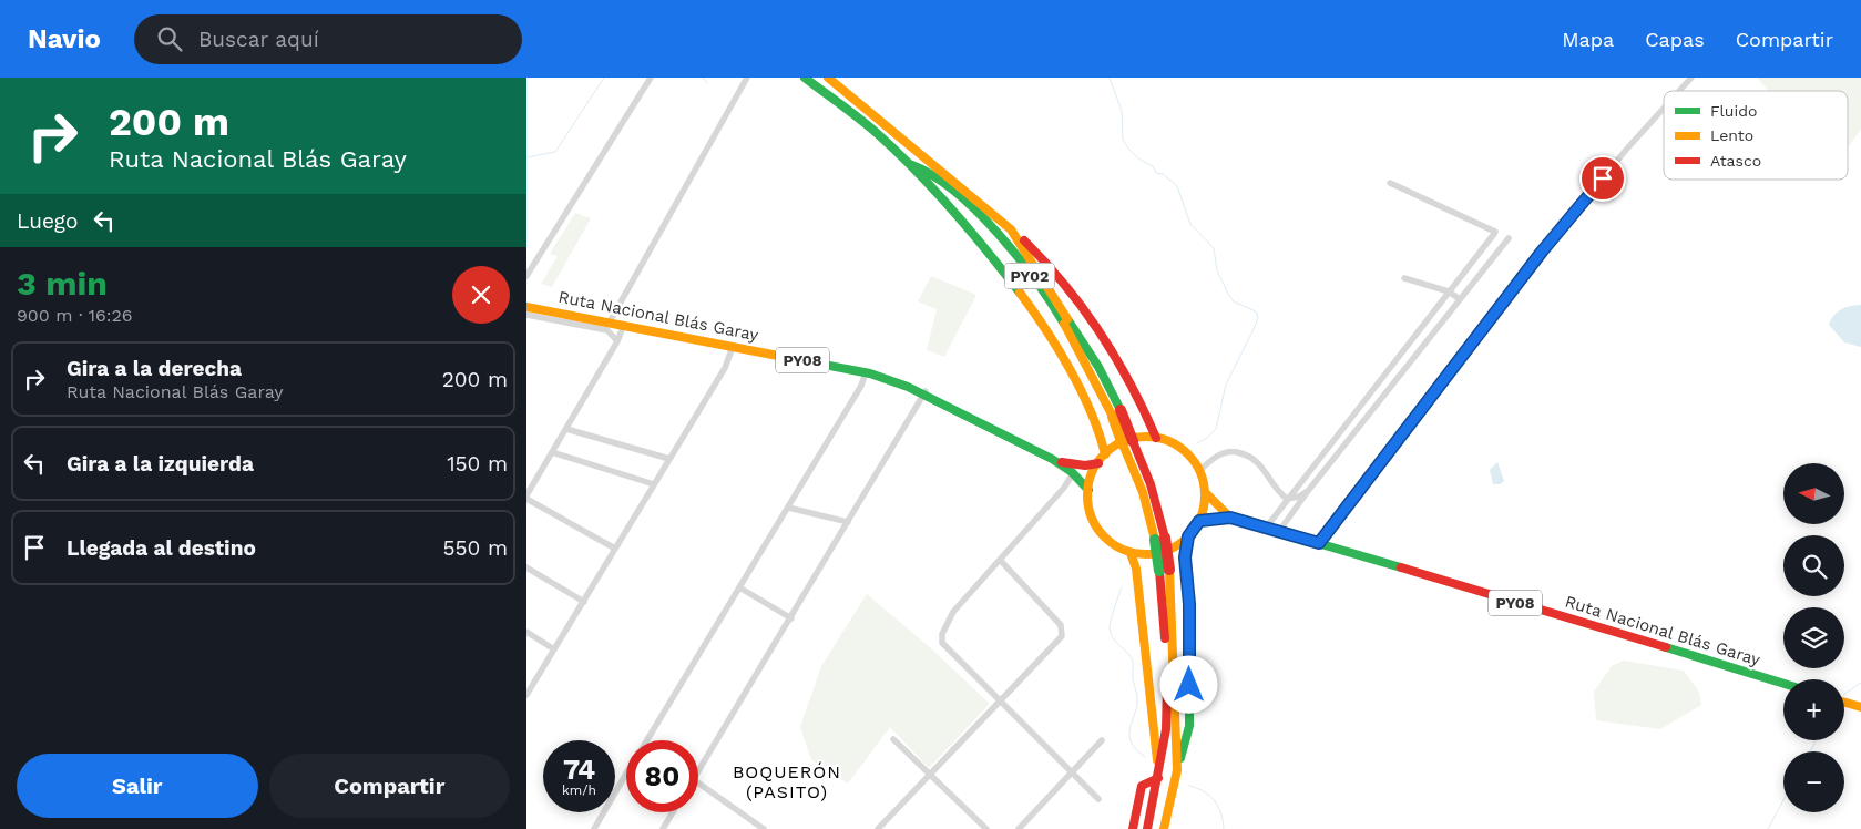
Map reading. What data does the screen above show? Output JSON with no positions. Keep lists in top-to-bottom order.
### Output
{
  "streets": {
    "main road": ["PY02", "Ruta Nacional Blás Garay", "PY08"]
  },
  "districts": ["BOQUERÓN (PASITO)"],
  "legend": ["Fluido", "Lento", "Atasco"],
  "north": "left",
  "page": {
    "header": "Navio",
    "search": "Buscar aquí",
    "nav": ["Mapa", "Capas", "Compartir"],
    "turn": ["200 m", "Ruta Nacional Blás Garay"],
    "then": "Luego",
    "heading": ["3 min", "900 m · 16:26"],
    "list": [
      {
        "name": "Gira a la derecha",
        "note": "Ruta Nacional Blás Garay",
        "value": "200 m"
      },
      {
        "name": "Gira a la izquierda",
        "value": "150 m"
      },
      {
        "name": "Llegada al destino",
        "value": "550 m"
      }
    ],
    "map_buttons": ["+", "−"],
    "speed": "74 km/h",
    "limit": "80",
    "buttons": ["Salir", "Compartir"]
  }
}
